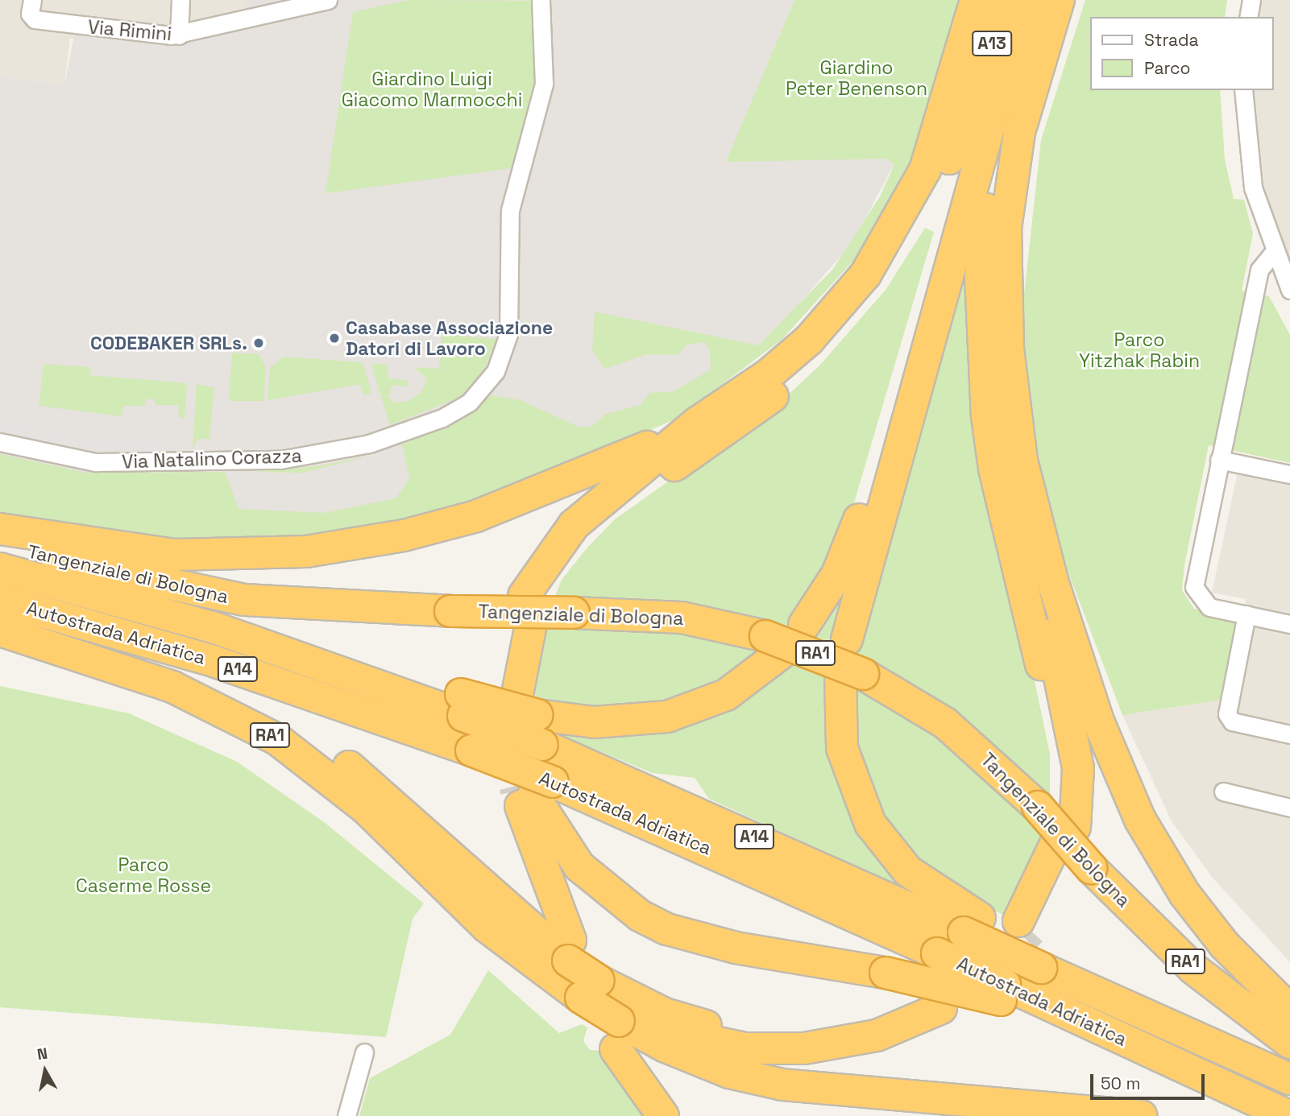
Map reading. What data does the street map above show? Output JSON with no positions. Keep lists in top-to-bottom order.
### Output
{
  "streets": {
    "highway": [
      "A13",
      "Tangenziale di Bologna",
      "Autostrada Adriatica",
      "RA1",
      "A14"
    ],
    "street": ["Via Rimini", "Via Natalino Corazza"]
  },
  "parks": [
    "Giardino Peter Benenson",
    "Giardino Luigi Giacomo Marmocchi",
    "Parco Yitzhak Rabin",
    "Parco Caserme Rosse"
  ],
  "places": ["Casabase Associazione Datori di Lavoro", "CODEBAKER SRLs."],
  "legend": ["Strada", "Parco"],
  "scale_bar": "50 m",
  "north": "top"
}
